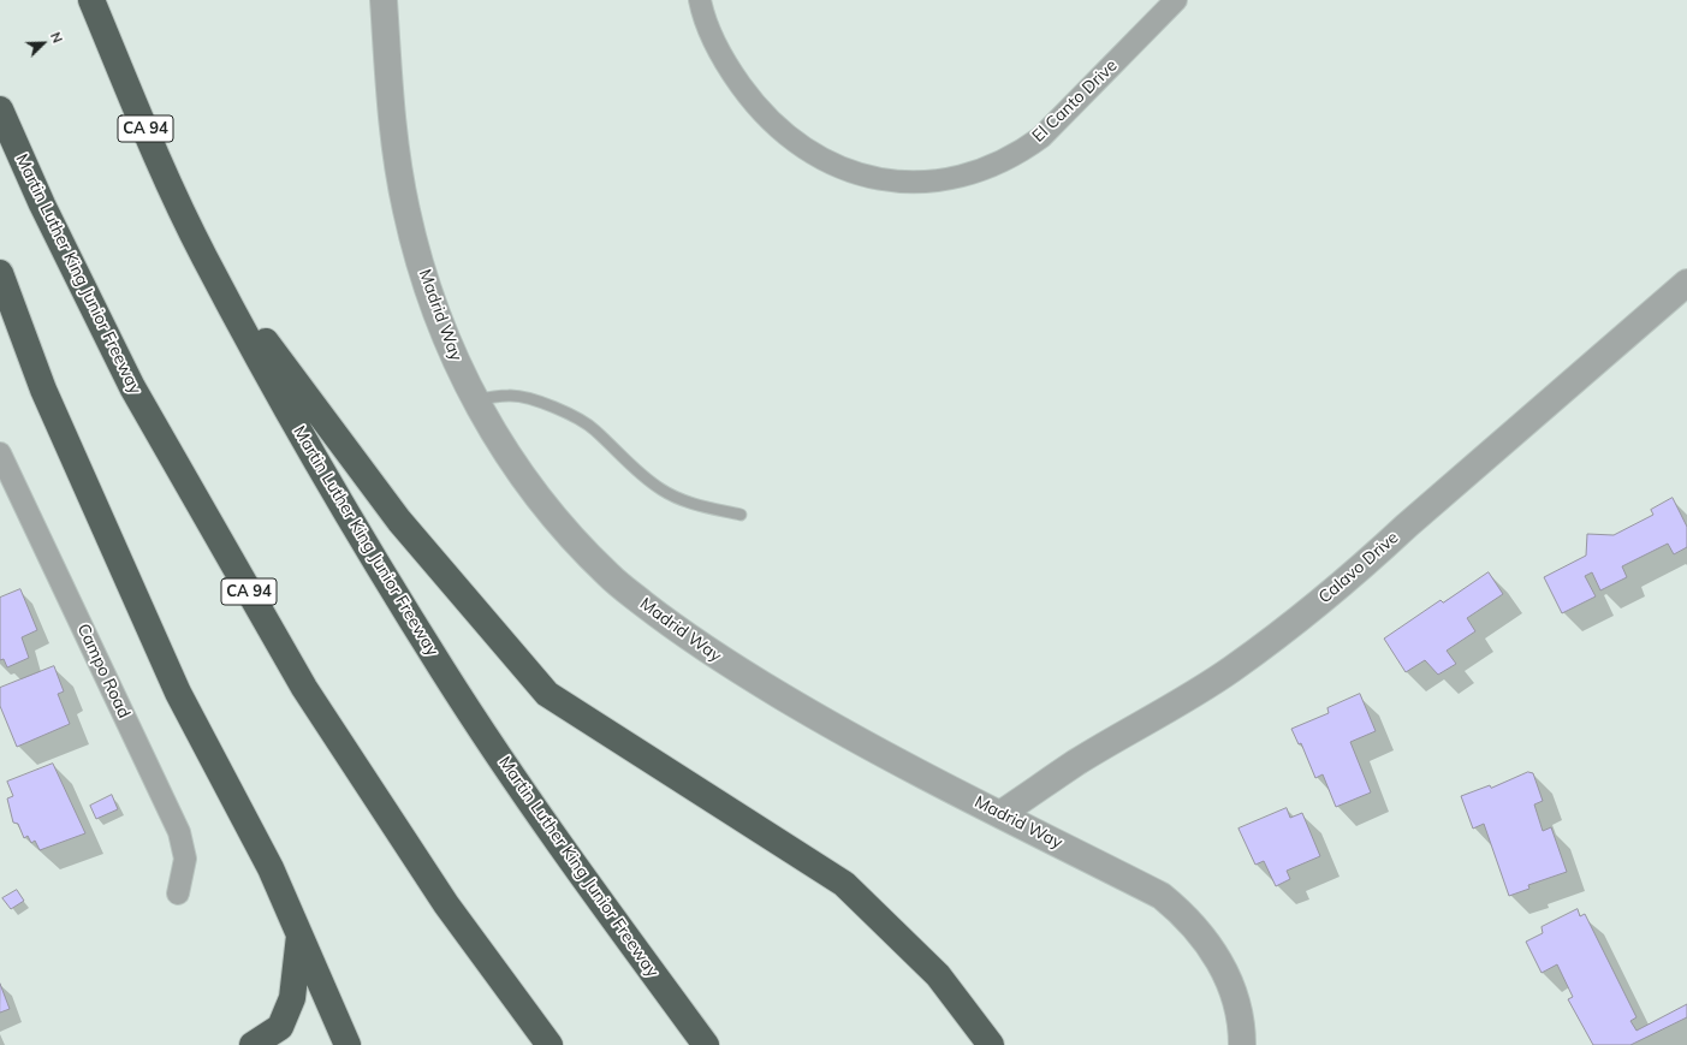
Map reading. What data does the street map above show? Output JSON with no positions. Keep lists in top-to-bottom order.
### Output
{
  "streets": {
    "highway": ["CA 94", "Martin Luther King Junior Freeway"],
    "street": [
      "El Canto Drive",
      "Madrid Way",
      "Calavo Drive",
      "Campo Road"
    ]
  },
  "crossings": [
    ["Madrid Way", "Calavo Drive"]
  ],
  "north": "top right"
}
